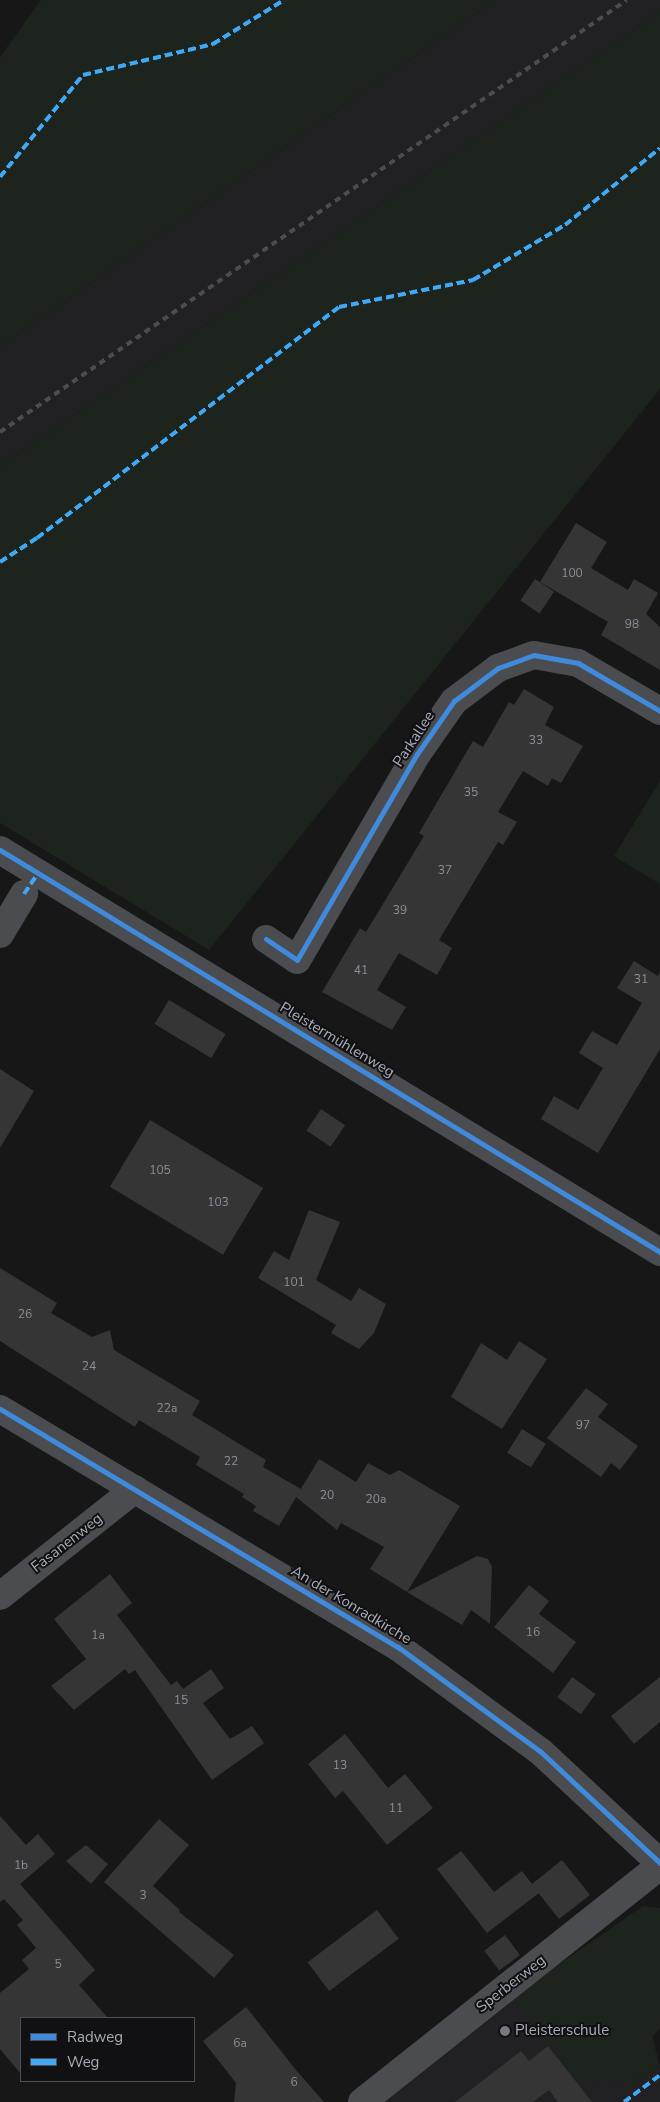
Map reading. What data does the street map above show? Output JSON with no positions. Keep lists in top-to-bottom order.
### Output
{
  "streets": {
    "street": [
      "Parkallee",
      "Pleistermühlenweg",
      "Fasanenweg",
      "An der Konradkirche",
      "Sperberweg"
    ]
  },
  "crossings": [
    ["Fasanenweg", "An der Konradkirche"],
    ["An der Konradkirche", "Sperberweg"]
  ],
  "places": ["Pleisterschule"],
  "house_numbers": [
    "100",
    "98",
    "33",
    "35",
    "37",
    "39",
    "41",
    "31",
    "105",
    "103",
    "101",
    "26",
    "24",
    "22a",
    "97",
    "22",
    "20",
    "20a",
    "16",
    "1a",
    "15",
    "13",
    "11",
    "1b",
    "3",
    "5",
    "6a",
    "6"
  ],
  "legend": ["Radweg", "Weg"]
}
